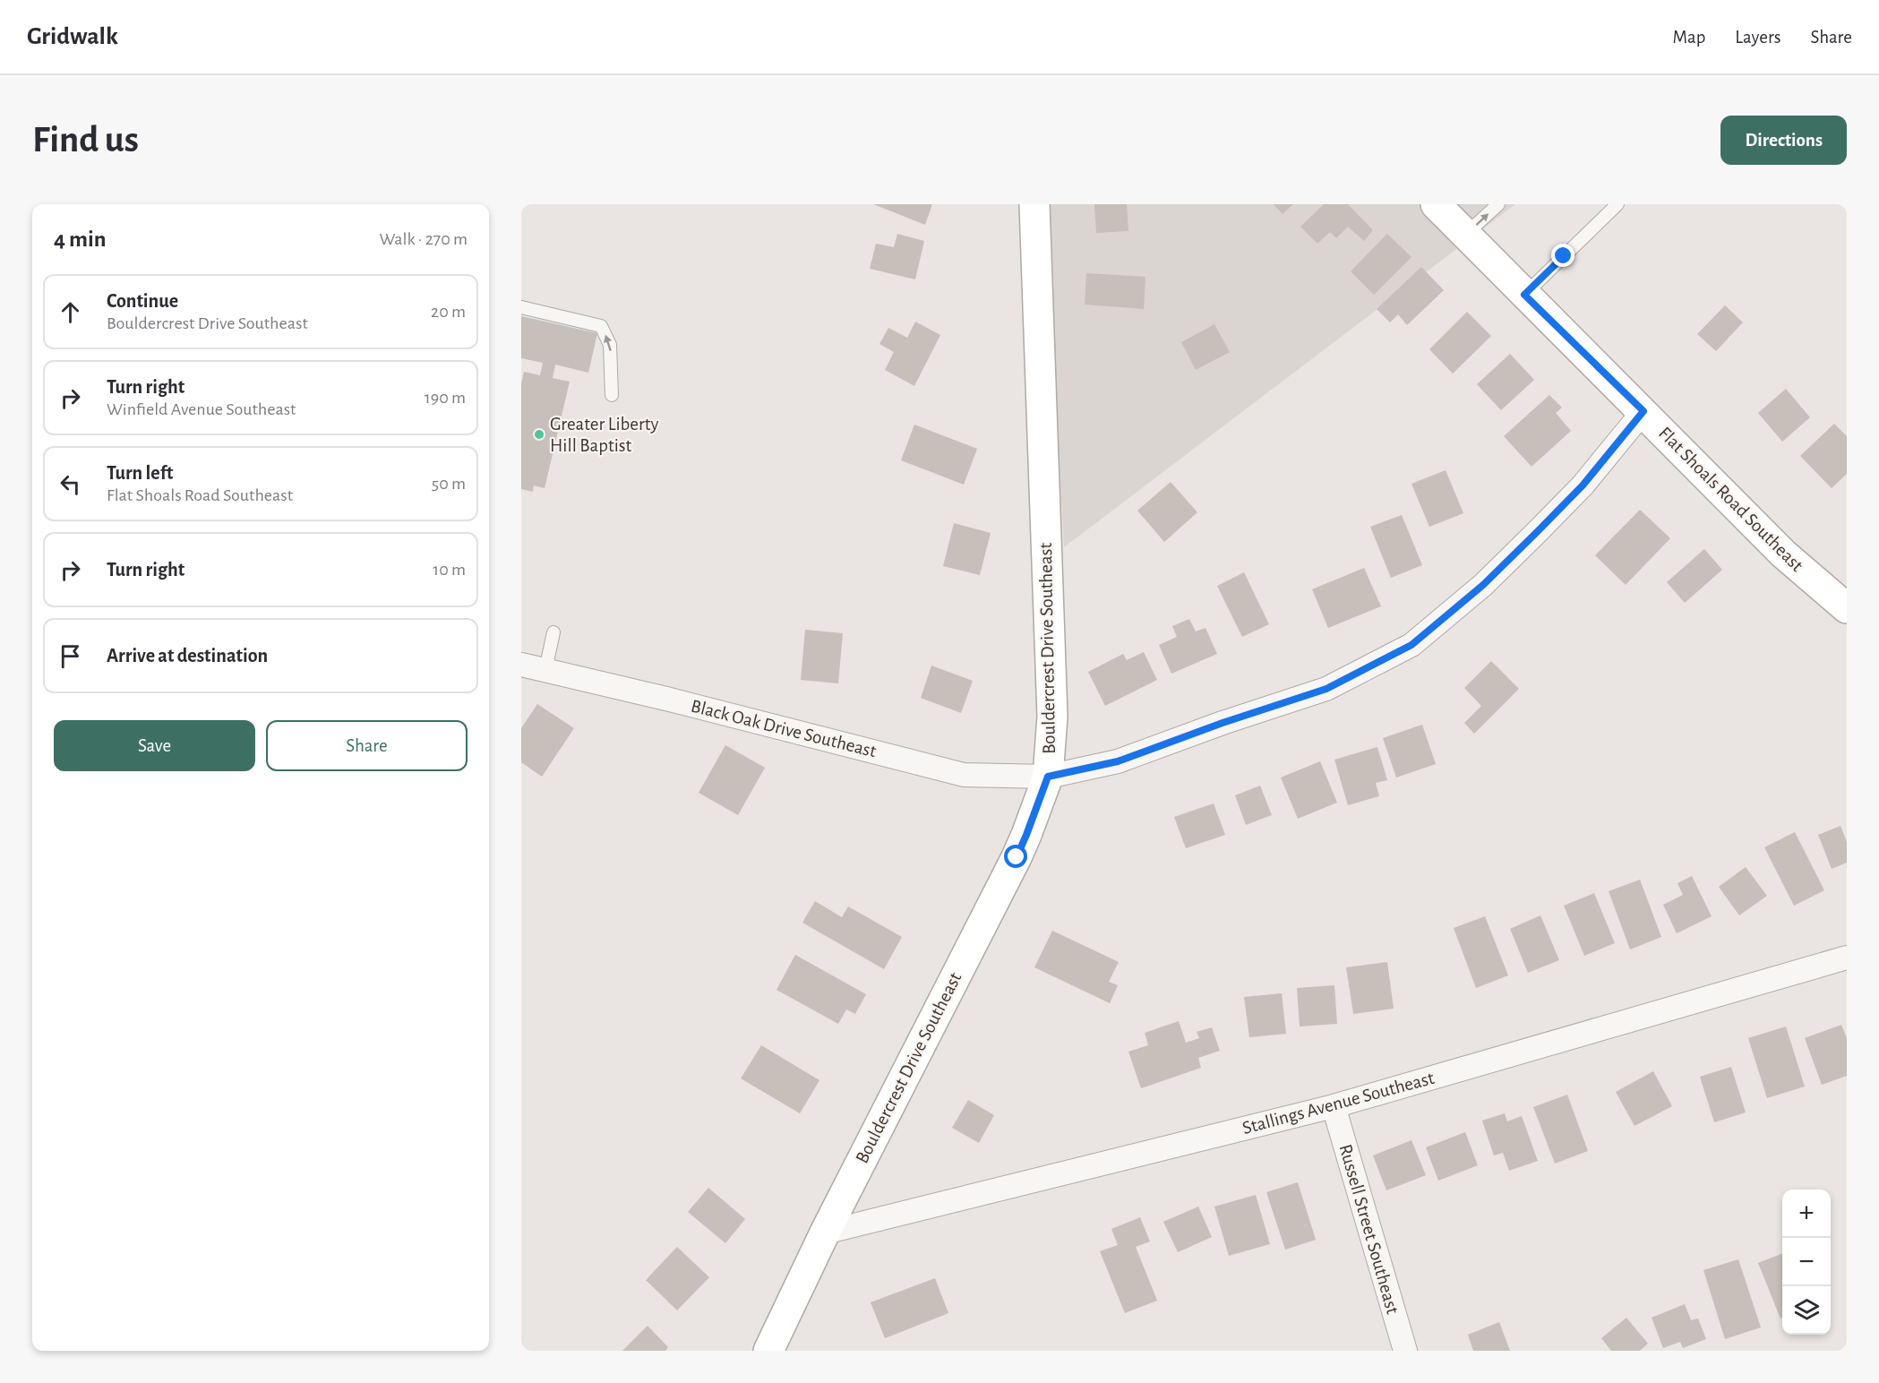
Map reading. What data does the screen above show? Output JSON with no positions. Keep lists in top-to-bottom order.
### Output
{
  "streets": {
    "street": [
      "Flat Shoals Road Southeast",
      "Bouldercrest Drive Southeast",
      "Black Oak Drive Southeast",
      "Stallings Avenue Southeast",
      "Russell Street Southeast"
    ]
  },
  "crossings": [
    ["Flat Shoals Road Southeast", "Black Oak Drive Southeast"],
    ["Bouldercrest Drive Southeast", "Black Oak Drive Southeast"],
    ["Bouldercrest Drive Southeast", "Stallings Avenue Southeast"],
    ["Stallings Avenue Southeast", "Russell Street Southeast"]
  ],
  "places": ["Greater Liberty Hill Baptist"],
  "page": {
    "header": "Gridwalk",
    "nav": ["Map", "Layers", "Share"],
    "buttons": [
      "Directions",
      ["Save", "Share"]
    ],
    "title": "Find us",
    "heading": ["4 min", "Walk · 270 m"],
    "list": [
      ["Continue", "Bouldercrest Drive Southeast", "20 m"],
      ["Turn right", "Winfield Avenue Southeast", "190 m"],
      ["Turn left", "Flat Shoals Road Southeast", "50 m"],
      ["Turn right", "10 m"],
      "Arrive at destination"
    ],
    "map_buttons": ["+", "−"]
  }
}
